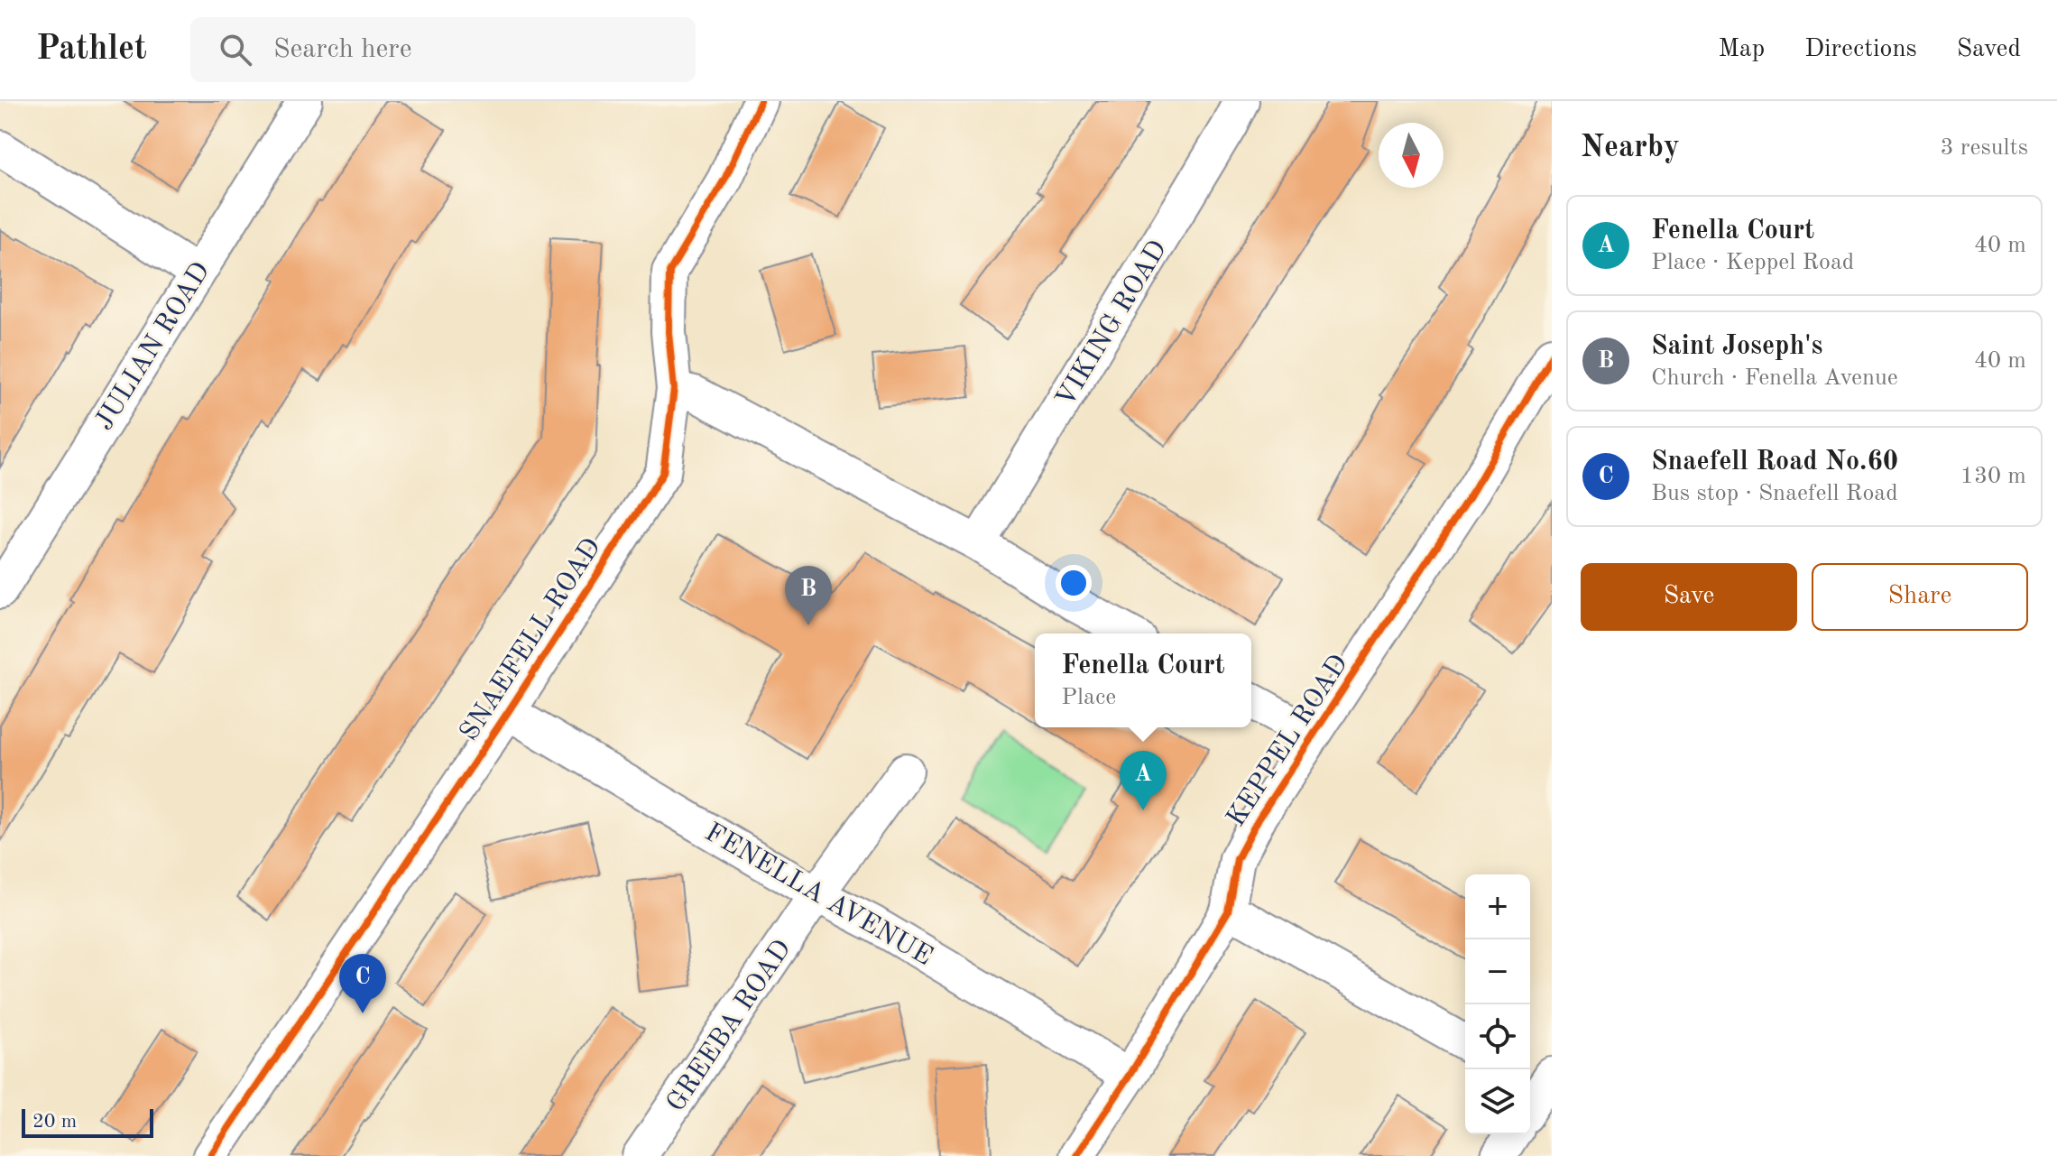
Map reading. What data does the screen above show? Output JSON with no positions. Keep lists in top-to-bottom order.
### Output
{
  "streets": {
    "street": [
      "VIKING ROAD",
      "JULIAN ROAD",
      "SNAEFELL ROAD",
      "KEPPEL ROAD",
      "FENELLA AVENUE",
      "GREEBA ROAD"
    ]
  },
  "crossings": [
    ["SNAEFELL ROAD", "FENELLA AVENUE"],
    ["KEPPEL ROAD", "FENELLA AVENUE"],
    ["FENELLA AVENUE", "GREEBA ROAD"]
  ],
  "scale_bar": "20 m",
  "north": "bottom",
  "page": {
    "header": "Pathlet",
    "search": "Search here",
    "nav": ["Map", "Directions", "Saved"],
    "heading": ["Nearby", "3 results"],
    "list": [
      {
        "mark": "A",
        "name": "Fenella Court",
        "note": "Place · Keppel Road",
        "value": "40 m"
      },
      {
        "mark": "B",
        "name": "Saint Joseph's",
        "note": "Church · Fenella Avenue",
        "value": "40 m"
      },
      {
        "mark": "C",
        "name": "Snaefell Road No.60",
        "note": "Bus stop · Snaefell Road",
        "value": "130 m"
      }
    ],
    "buttons": ["Save", "Share"],
    "pins": ["B", "A", "C"],
    "popup": ["Fenella Court", "Place"],
    "map_buttons": ["+", "−"],
    "scale": "20 m"
  }
}
